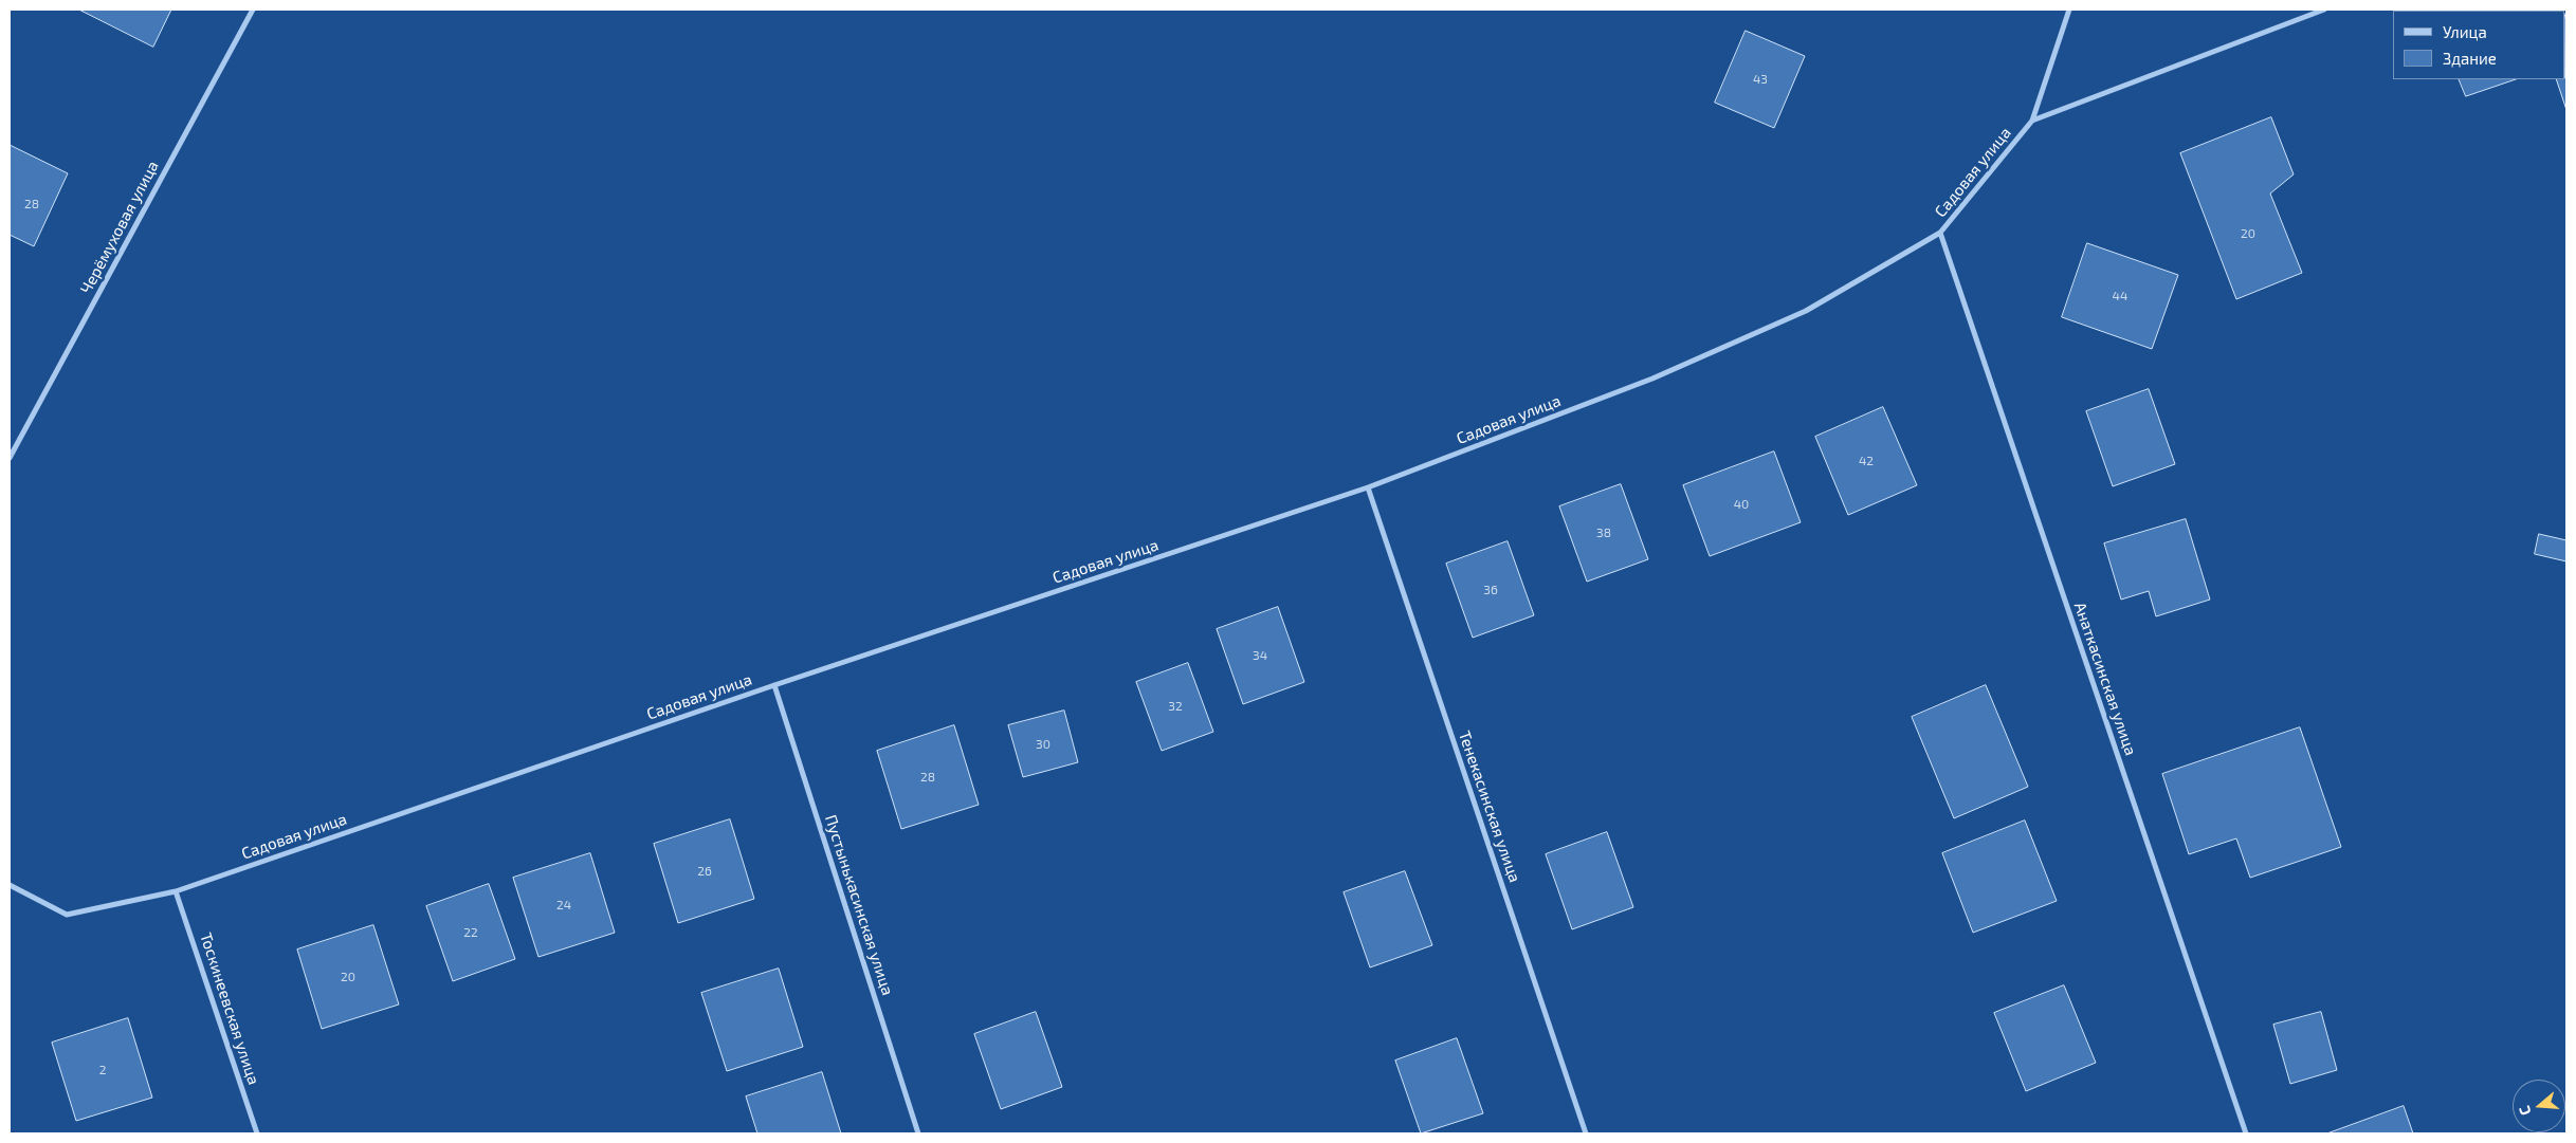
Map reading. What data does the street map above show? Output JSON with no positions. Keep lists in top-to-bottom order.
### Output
{
  "streets": {
    "street": [
      "Садовая улица",
      "Черёмуховая улица",
      "Анаткасинская улица",
      "Тенекасинская улица",
      "Пустынькасинская улица",
      "Тоскинеевская улица"
    ]
  },
  "crossings": [
    ["Садовая улица", "Анаткасинская улица"],
    ["Садовая улица", "Тенекасинская улица"],
    ["Садовая улица", "Пустынькасинская улица"],
    ["Садовая улица", "Тоскинеевская улица"]
  ],
  "house_numbers": [
    "43",
    "28",
    "20",
    "44",
    "42",
    "40",
    "38",
    "36",
    "34",
    "32",
    "30",
    "28",
    "26",
    "24",
    "22",
    "20",
    "2"
  ],
  "legend": ["Улица", "Здание"],
  "north": "left"
}
